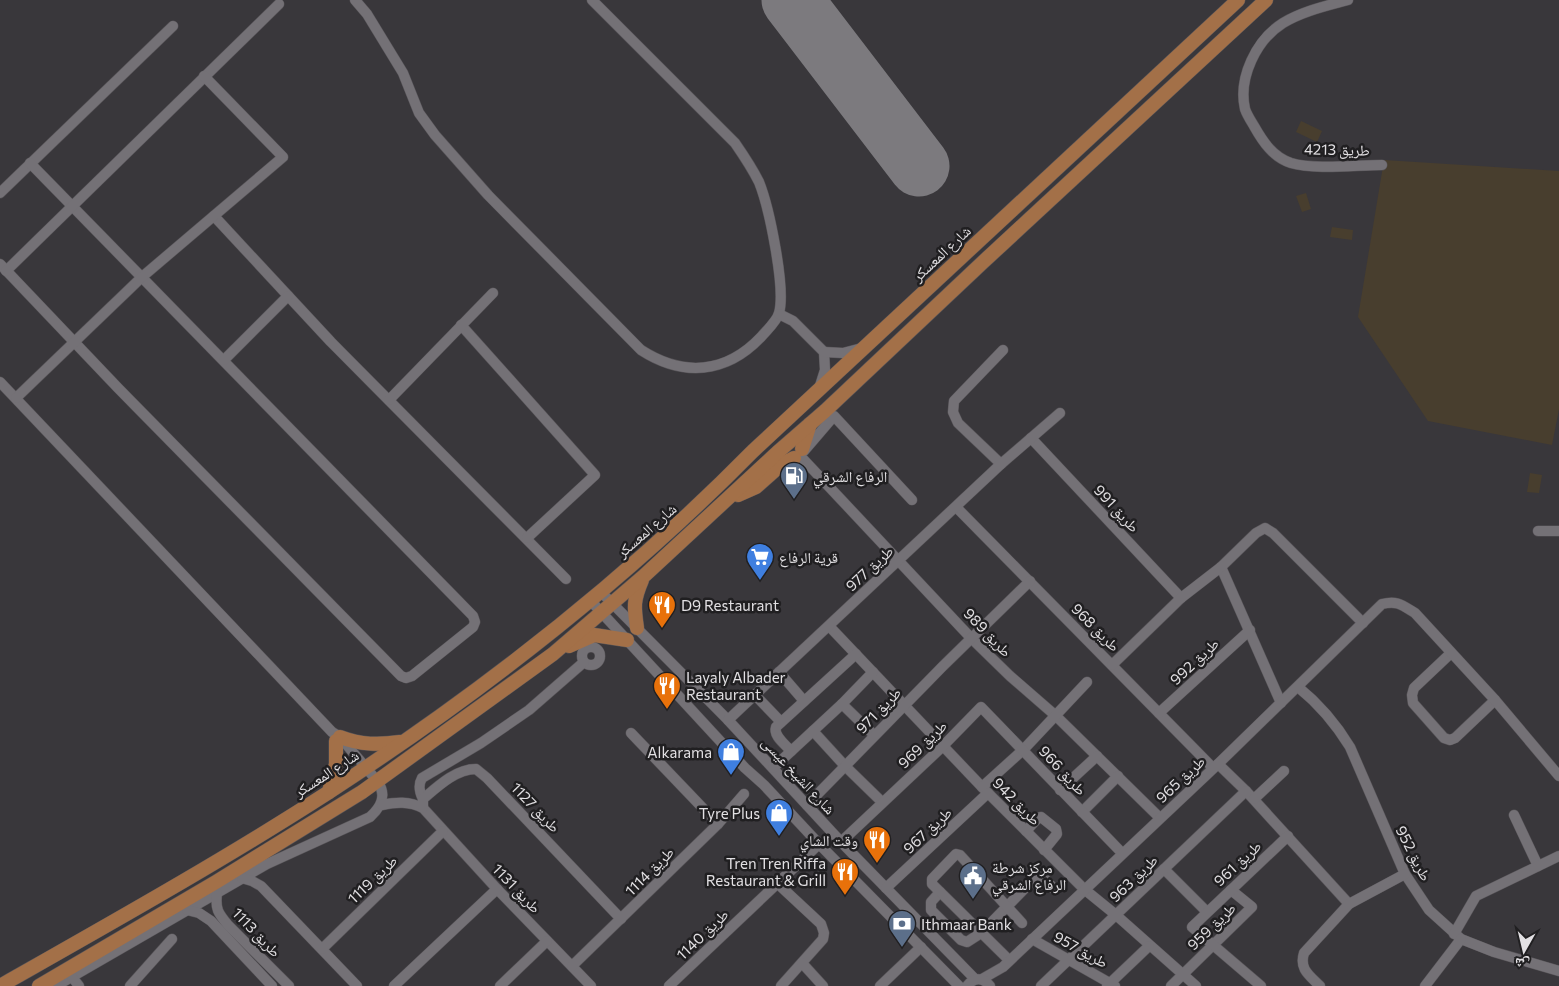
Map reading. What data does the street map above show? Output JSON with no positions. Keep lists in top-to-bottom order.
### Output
{
  "streets": {
    "main road": ["شارع المعسكر"],
    "street": [
      "طريق 4213",
      "طريق 991",
      "طريق 977",
      "طريق 968",
      "طريق 989",
      "طريق 992",
      "طريق 971",
      "طريق 969",
      "طريق 966",
      "شارع الشيخ عيسى",
      "طريق 965",
      "طريق 942",
      "طريق 1127",
      "طريق 967",
      "طريق 952",
      "طريق 961",
      "طريق 1114",
      "طريق 963",
      "طريق 1119",
      "طريق 1131",
      "طريق 959",
      "طريق 1113",
      "طريق 1140",
      "طريق 957"
    ]
  },
  "crossings": [
    ["شارع المعسكر", "شارع الشيخ عيسى"],
    ["طريق 991", "طريق 977"],
    ["طريق 977", "طريق 968"],
    ["طريق 977", "طريق 989"],
    ["طريق 977", "شارع الشيخ عيسى"],
    ["طريق 977", "طريق 942"],
    ["طريق 968", "طريق 992"],
    ["طريق 968", "طريق 971"],
    ["طريق 968", "طريق 965"],
    ["طريق 989", "طريق 971"],
    ["طريق 989", "طريق 965"],
    ["طريق 989", "طريق 967"],
    ["طريق 971", "شارع الشيخ عيسى"],
    ["طريق 971", "طريق 942"],
    ["طريق 969", "طريق 966"],
    ["طريق 969", "شارع الشيخ عيسى"],
    ["طريق 969", "طريق 942"],
    ["طريق 966", "طريق 965"],
    ["طريق 966", "طريق 967"],
    ["شارع الشيخ عيسى", "طريق 965"],
    ["شارع الشيخ عيسى", "طريق 967"],
    ["شارع الشيخ عيسى", "طريق 1140"],
    ["طريق 965", "طريق 942"],
    ["طريق 965", "طريق 952"],
    ["طريق 965", "طريق 957"],
    ["طريق 942", "طريق 967"],
    ["طريق 942", "طريق 963"],
    ["طريق 942", "طريق 959"],
    ["طريق 1127", "طريق 1114"],
    ["طريق 961", "طريق 959"],
    ["طريق 1114", "طريق 1131"],
    ["طريق 963", "طريق 957"],
    ["طريق 1119", "طريق 1131"]
  ],
  "places": {
    "fuel station": ["الرفاع الشرقي"],
    "supermarket": ["قرية الرفاع"],
    "restaurant": [
      "D9 Restaurant",
      "Layaly Albader Restaurant",
      "وقت الشاي",
      "Tren Tren Riffa Restaurant & Grill"
    ],
    "shop": ["Alkarama", "Tyre Plus"],
    "public building": ["مركز شرطة الرفاع الشرقي"],
    "bank": ["Ithmaar Bank"]
  },
  "north": "bottom"
}
